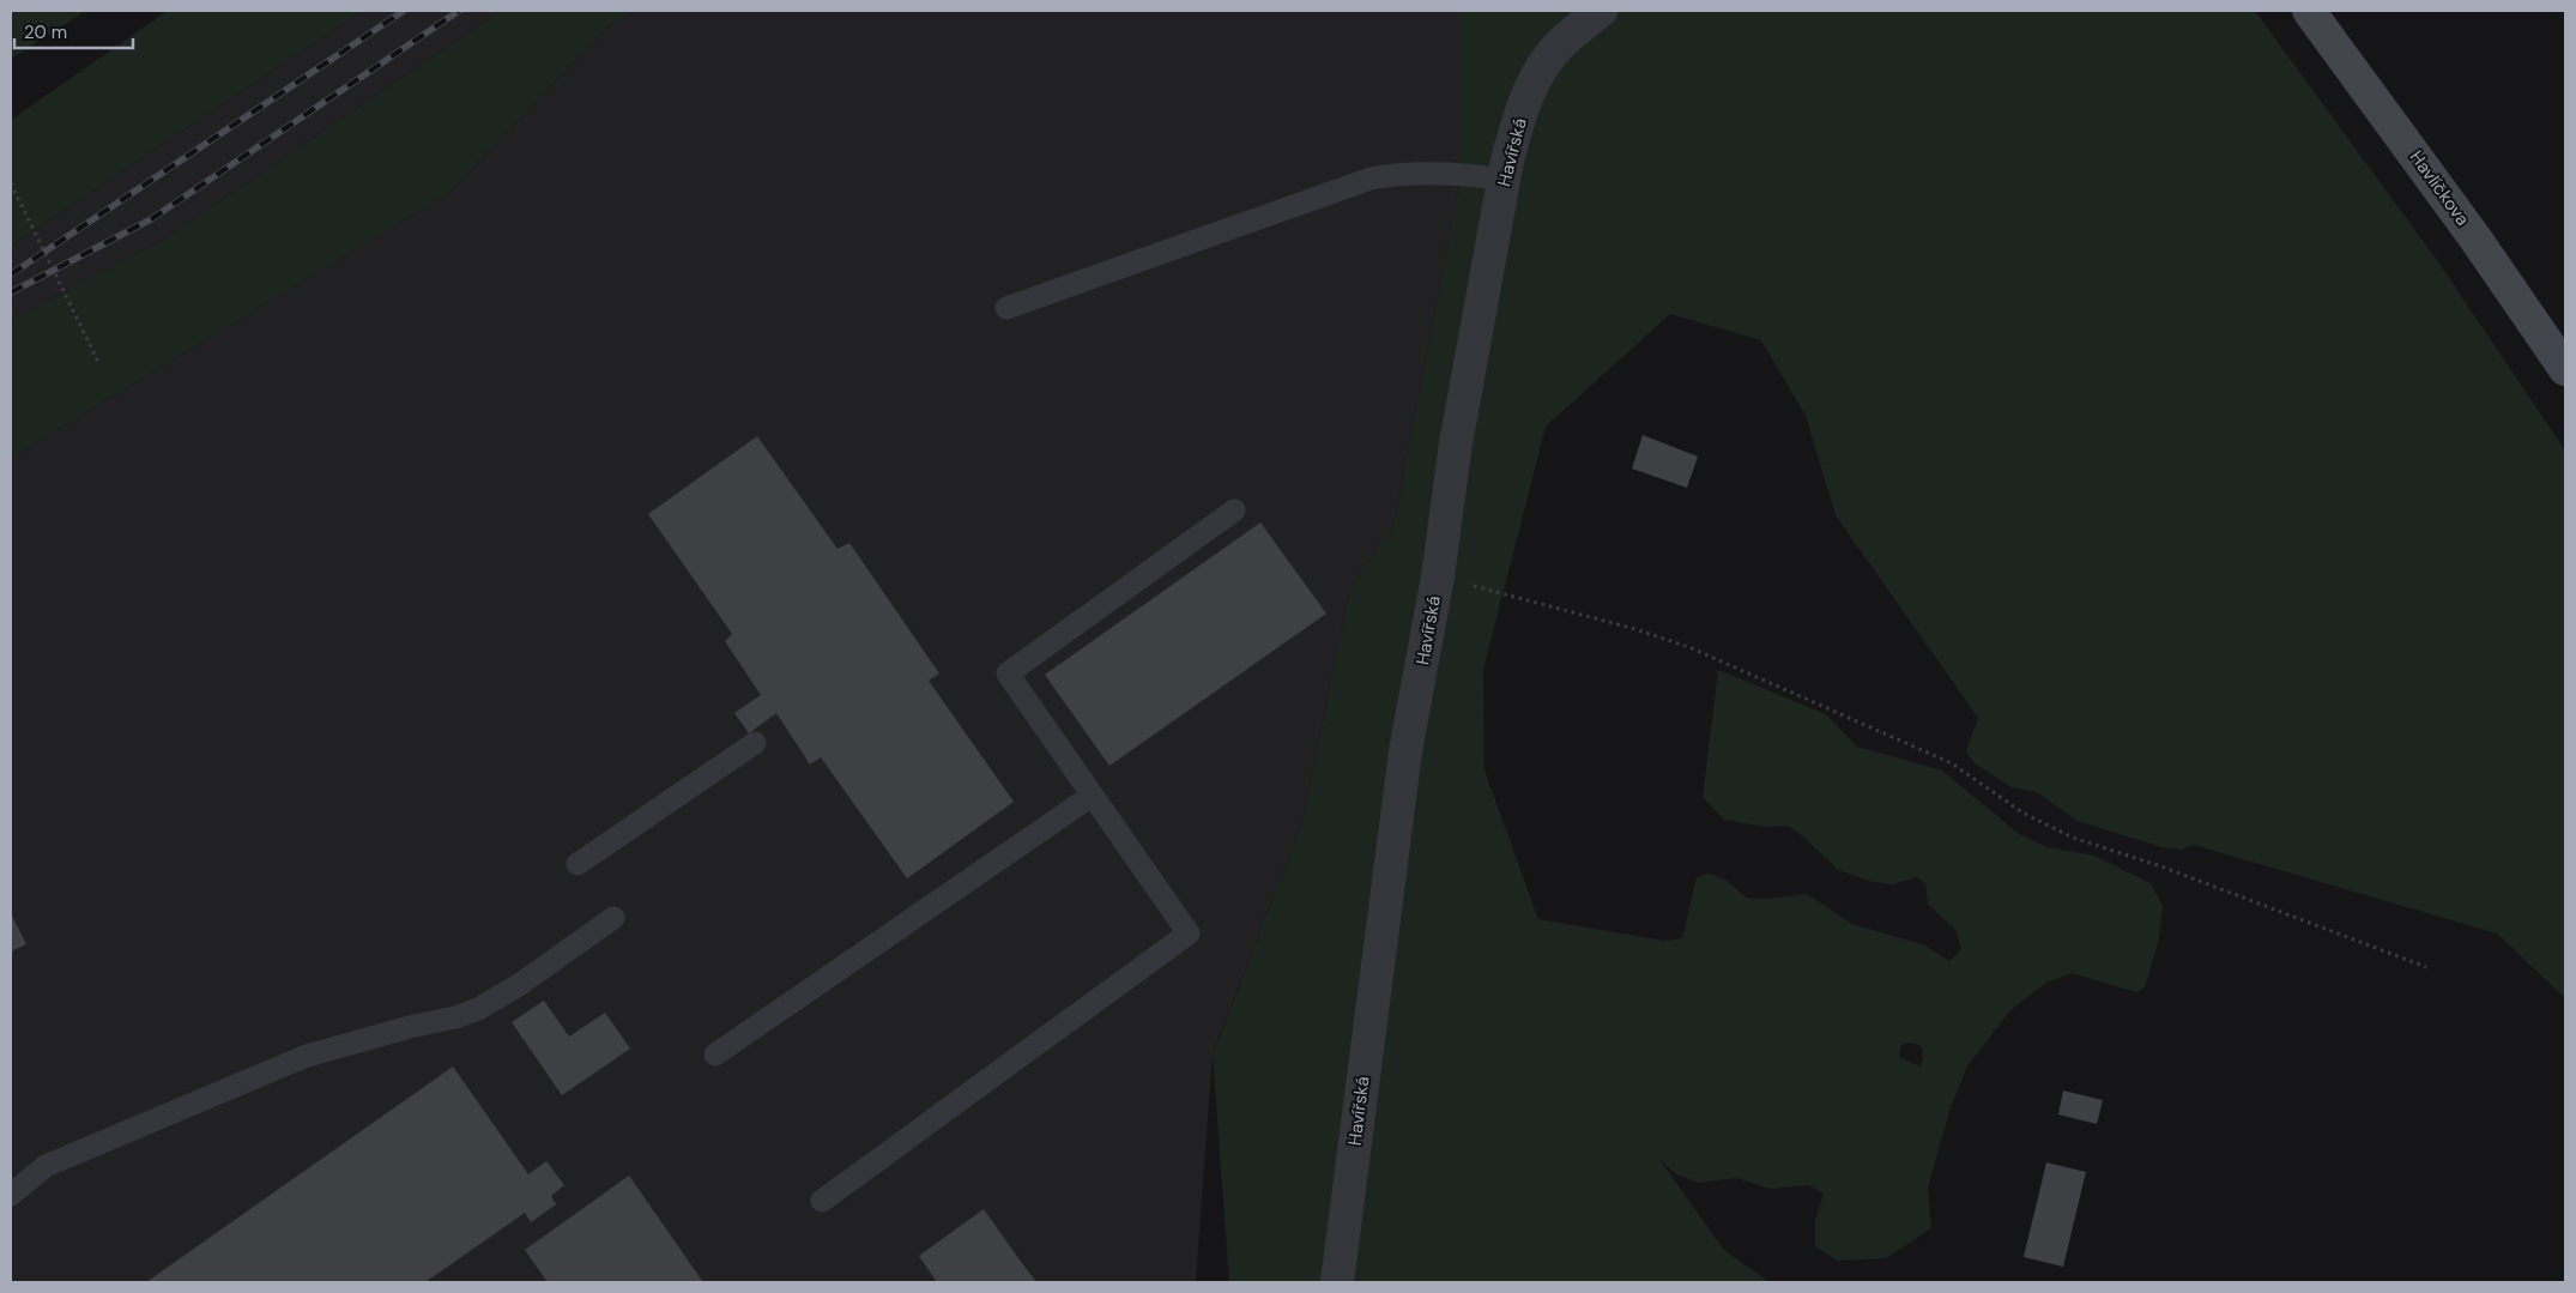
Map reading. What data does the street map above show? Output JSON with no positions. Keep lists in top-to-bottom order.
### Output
{
  "streets": {
    "main road": ["Havlíčkova"],
    "street": ["Havířská"]
  },
  "scale_bar": "20 m"
}
